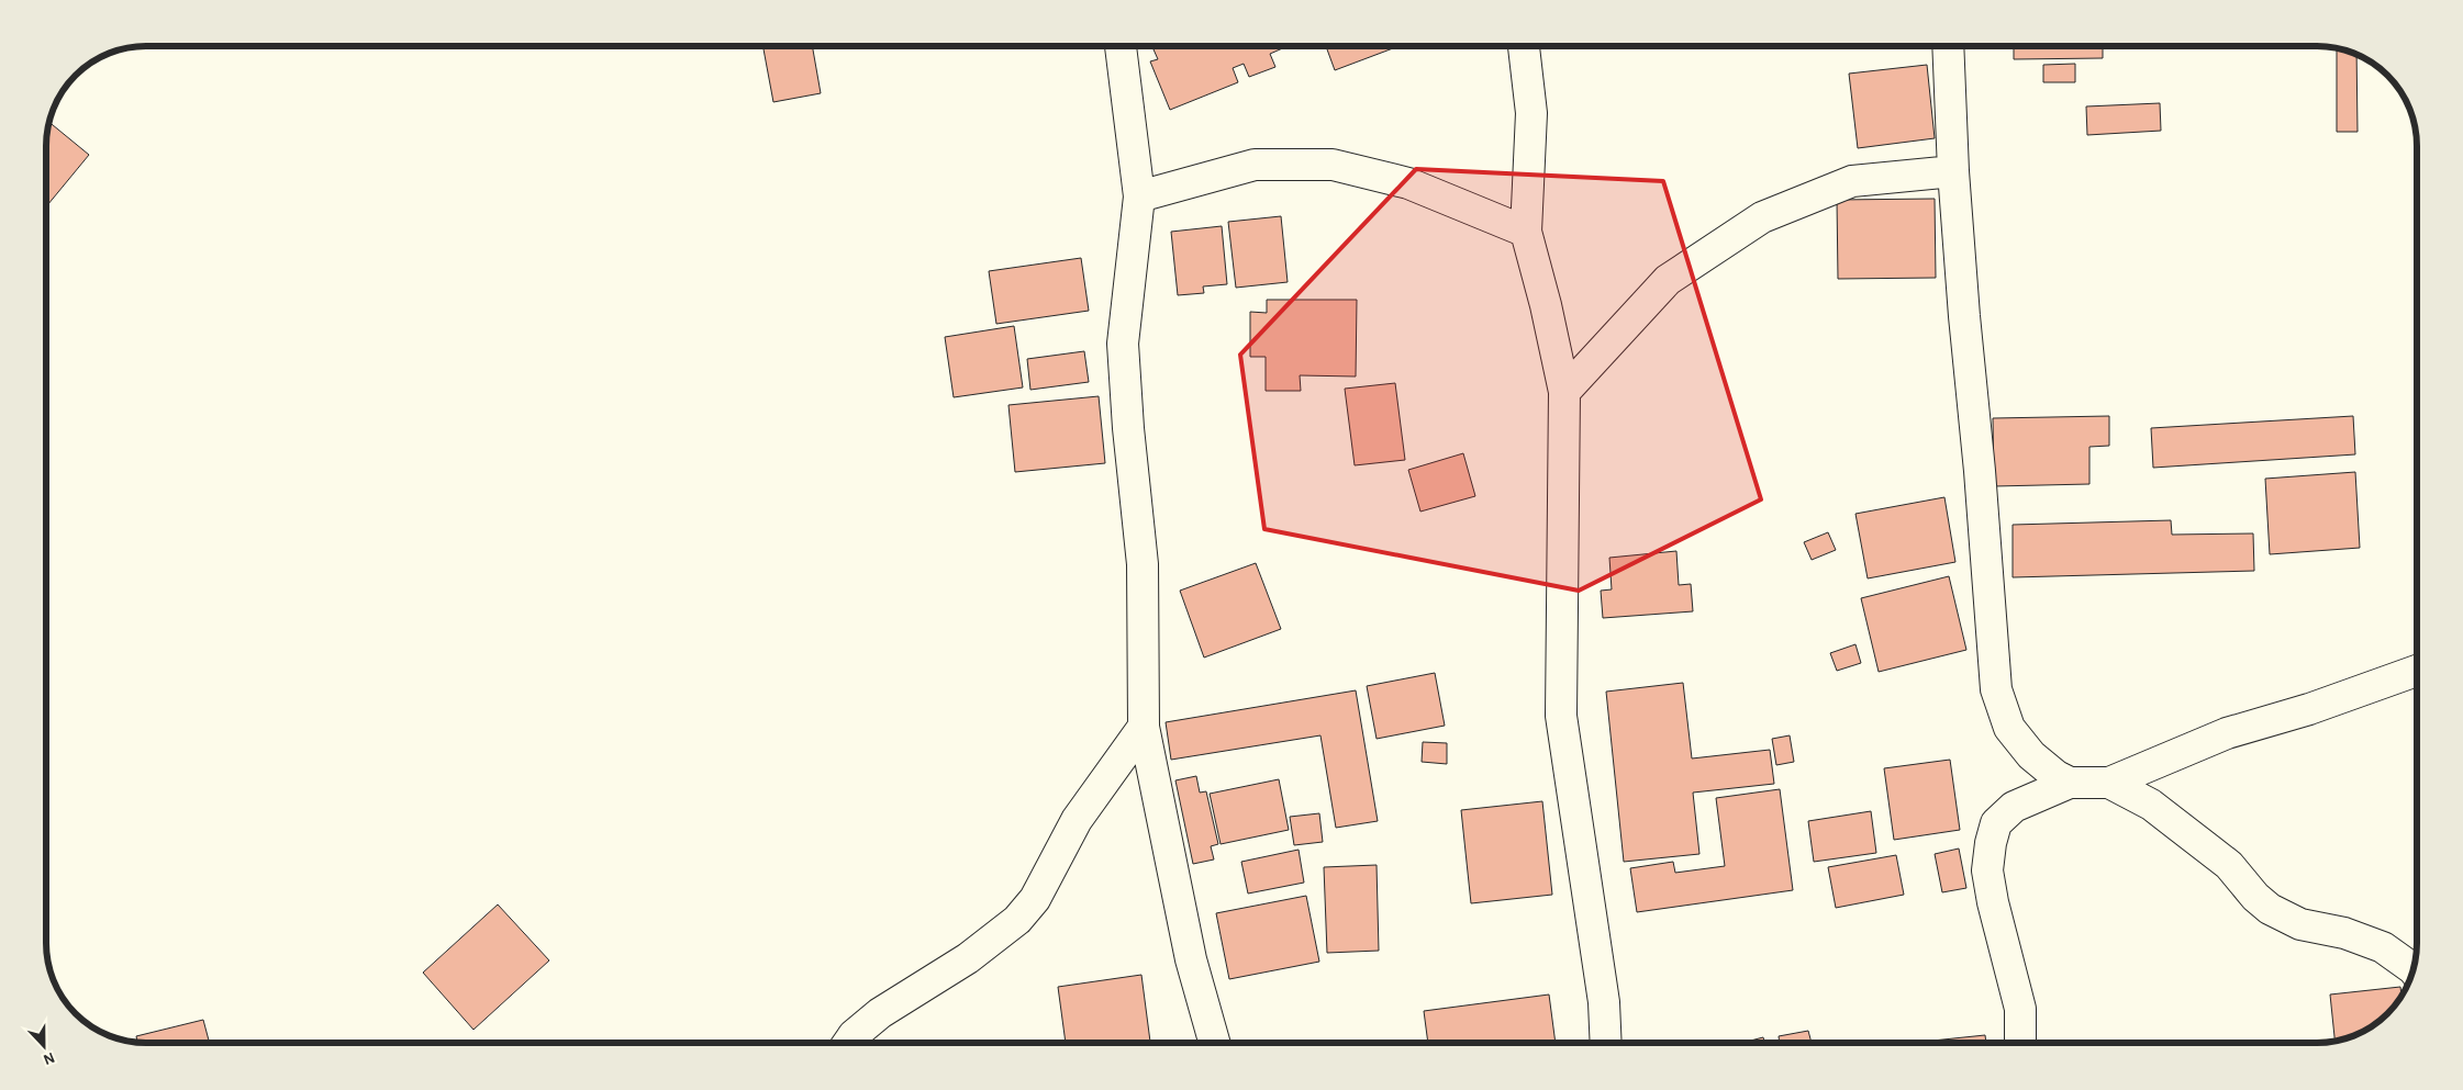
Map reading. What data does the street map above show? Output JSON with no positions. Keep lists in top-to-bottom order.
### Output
{
  "north": "bottom"
}
